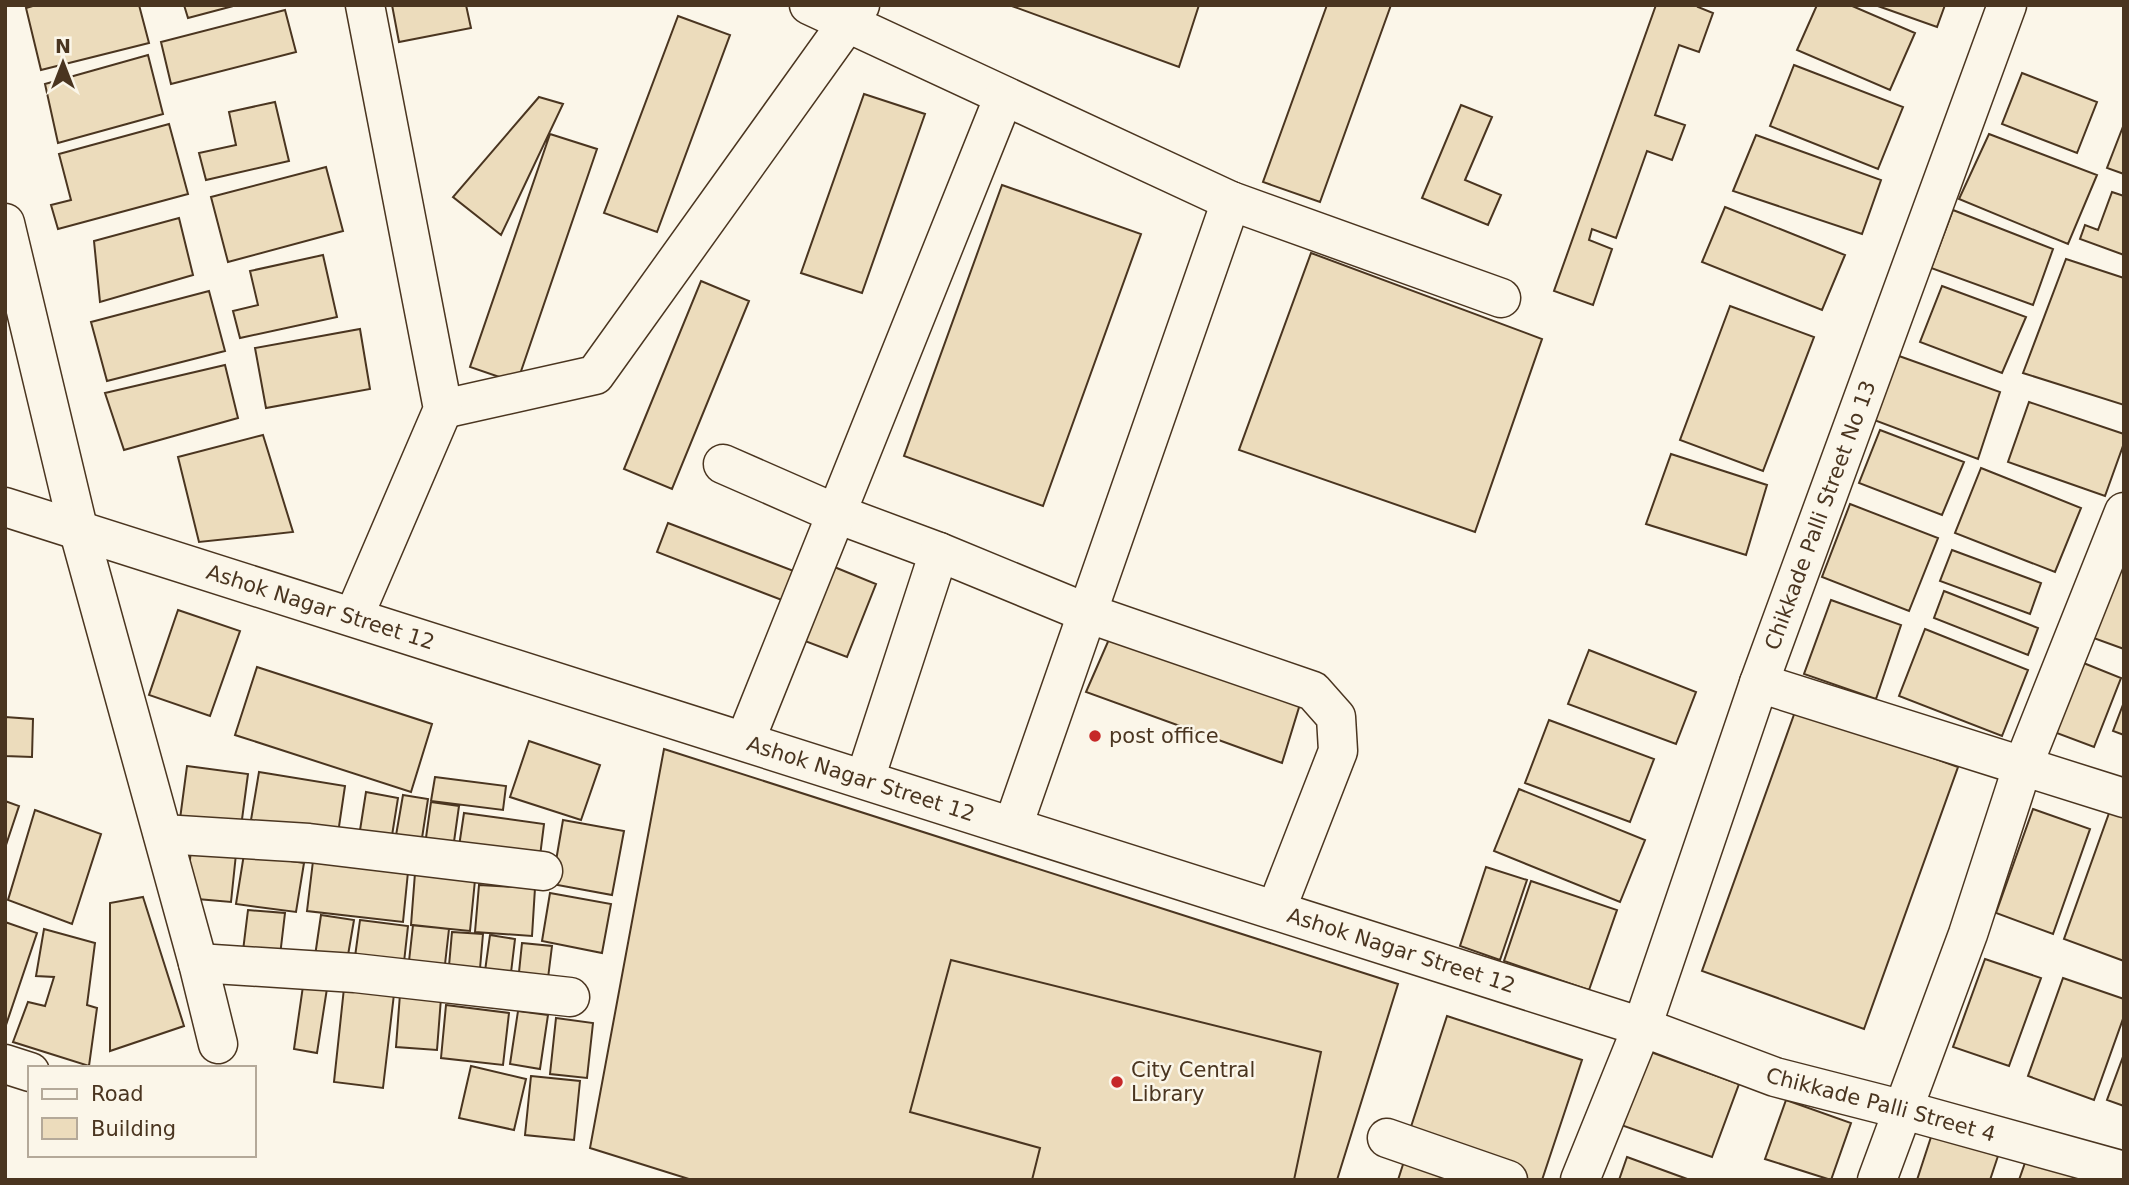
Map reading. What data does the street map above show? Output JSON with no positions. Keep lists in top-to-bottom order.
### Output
{
  "streets": {
    "street": ["Chikkade Palli Street No 13", "Ashok Nagar Street 12", "Chikkade Palli Street 4"]
  },
  "crossings": [
    ["Chikkade Palli Street No 13", "Ashok Nagar Street 12"],
    ["Chikkade Palli Street No 13", "Chikkade Palli Street 4"],
    ["Ashok Nagar Street 12", "Chikkade Palli Street 4"]
  ],
  "places": ["post office", "City Central Library"],
  "legend": ["Road", "Building"],
  "north": "top"
}
